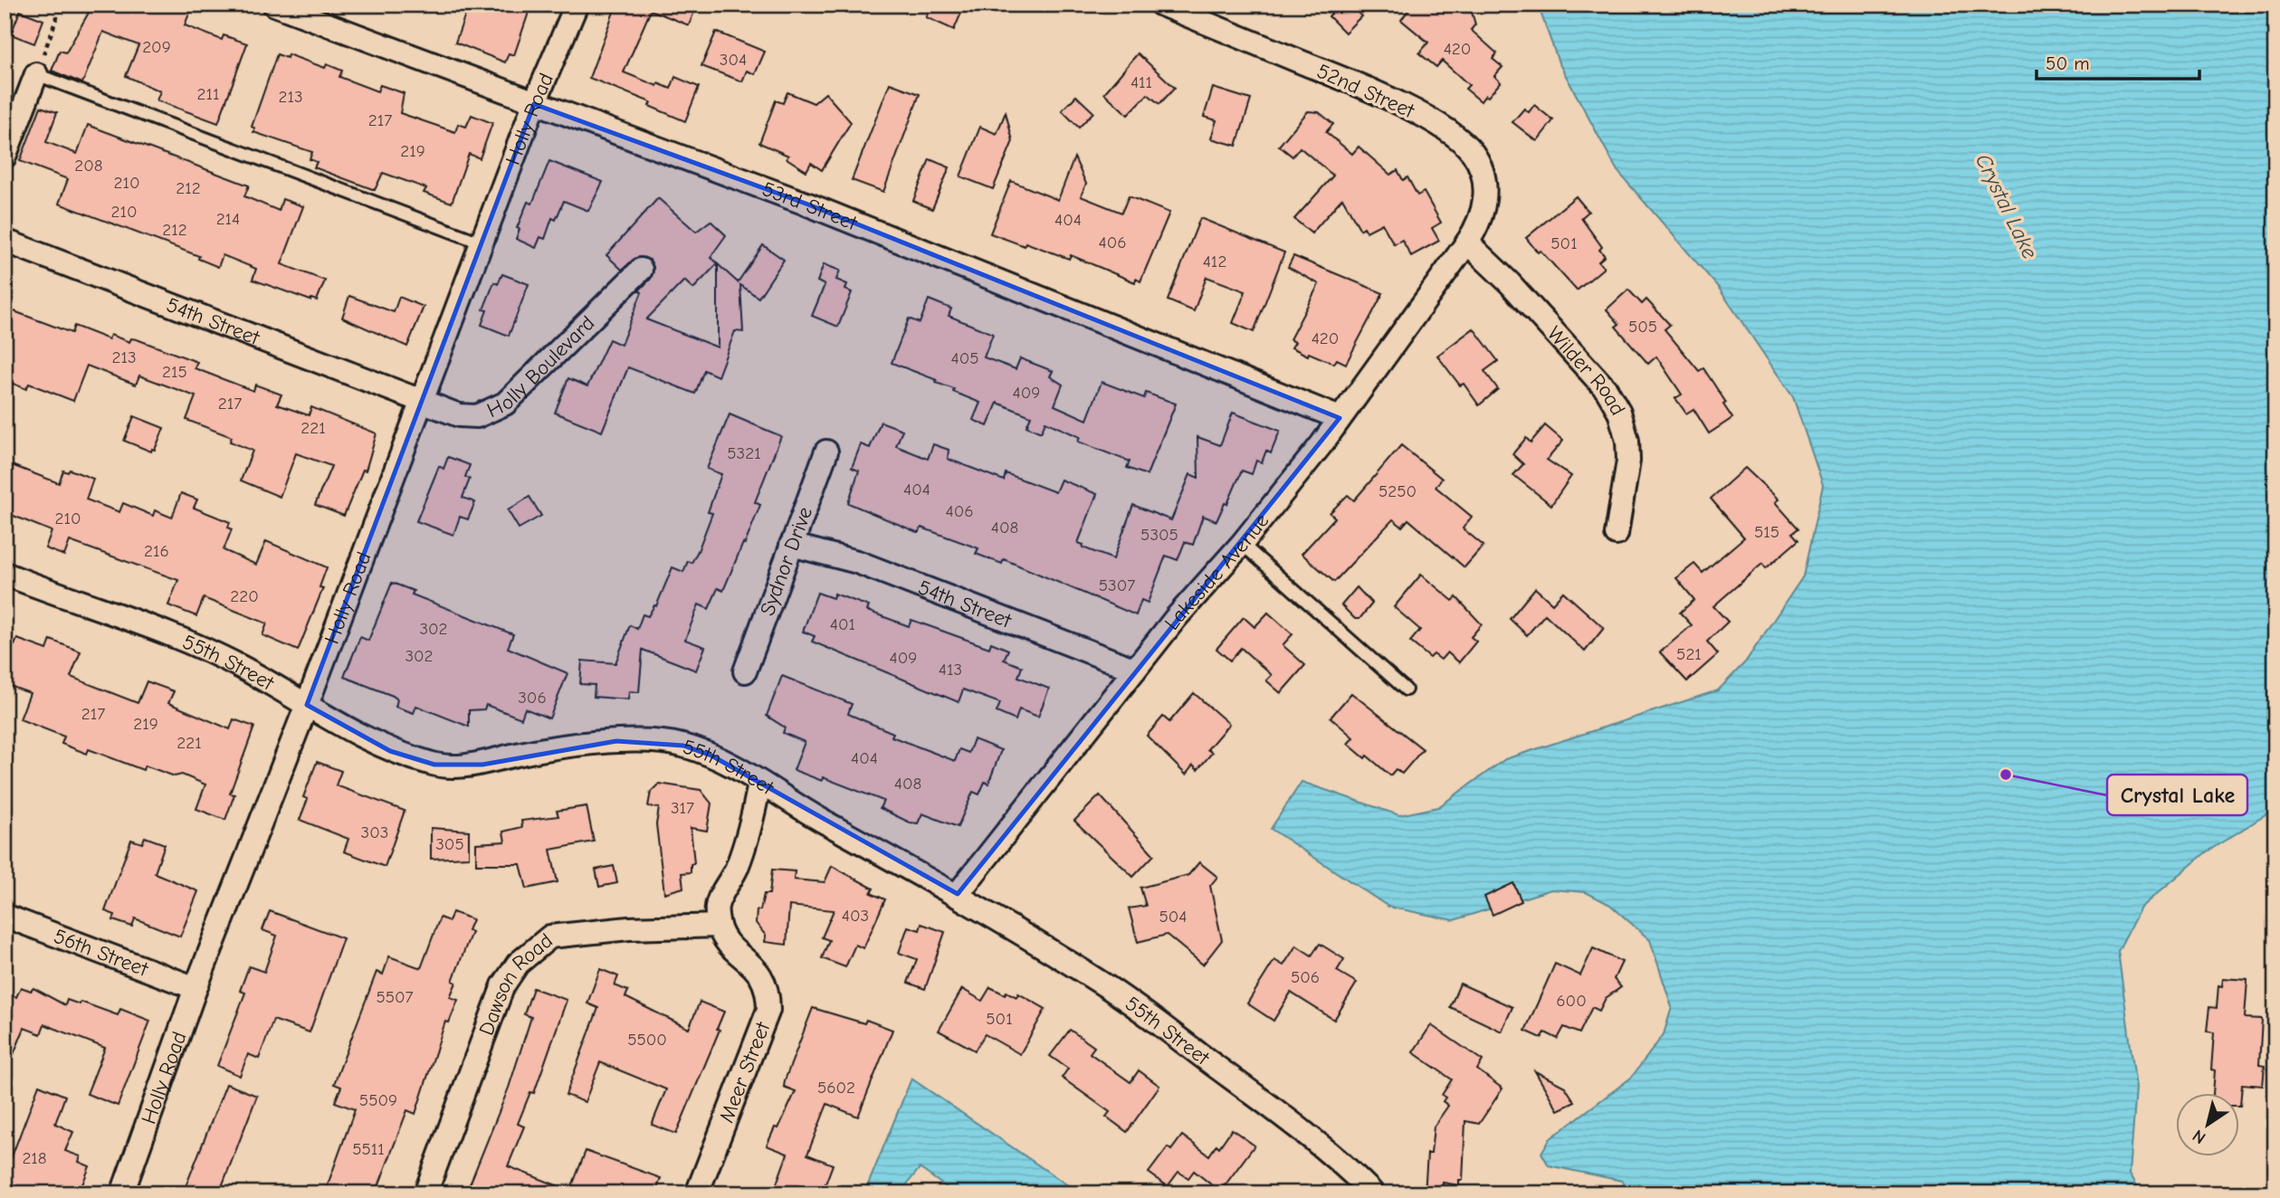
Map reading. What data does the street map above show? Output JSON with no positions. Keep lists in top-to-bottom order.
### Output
{
  "streets": {
    "street": [
      "52nd Street",
      "Holly Road",
      "53rd Street",
      "54th Street",
      "Holly Boulevard",
      "Wilder Road",
      "Sydnor Drive",
      "Lakeside Avenue",
      "55th Street",
      "56th Street",
      "Dawson Road",
      "Meer Street"
    ]
  },
  "crossings": [
    ["52nd Street", "Wilder Road"],
    ["52nd Street", "Lakeside Avenue"],
    ["Holly Road", "53rd Street"],
    ["Holly Road", "54th Street"],
    ["Holly Road", "Holly Boulevard"],
    ["Holly Road", "55th Street"],
    ["Holly Road", "56th Street"],
    ["53rd Street", "Lakeside Avenue"],
    ["54th Street", "Holly Boulevard"],
    ["54th Street", "Sydnor Drive"],
    ["54th Street", "Lakeside Avenue"],
    ["Wilder Road", "Lakeside Avenue"],
    ["Lakeside Avenue", "55th Street"],
    ["Dawson Road", "Meer Street"]
  ],
  "water": ["Crystal Lake"],
  "places": ["Crystal Lake"],
  "house_numbers": [
    "209",
    "420",
    "304",
    "411",
    "211",
    "213",
    "217",
    "219",
    "208",
    "210",
    "212",
    "210",
    "214",
    "404",
    "212",
    "406",
    "501",
    "412",
    "505",
    "420",
    "213",
    "405",
    "215",
    "409",
    "217",
    "221",
    "5321",
    "404",
    "5250",
    "406",
    "210",
    "408",
    "515",
    "5305",
    "216",
    "5307",
    "220",
    "401",
    "302",
    "521",
    "302",
    "409",
    "413",
    "306",
    "217",
    "219",
    "221",
    "404",
    "408",
    "317",
    "303",
    "305",
    "403",
    "504",
    "506",
    "5507",
    "600",
    "501",
    "5500",
    "5602",
    "5509",
    "5511",
    "218"
  ],
  "scale_bar": "50 m",
  "north": "bottom left"
}
